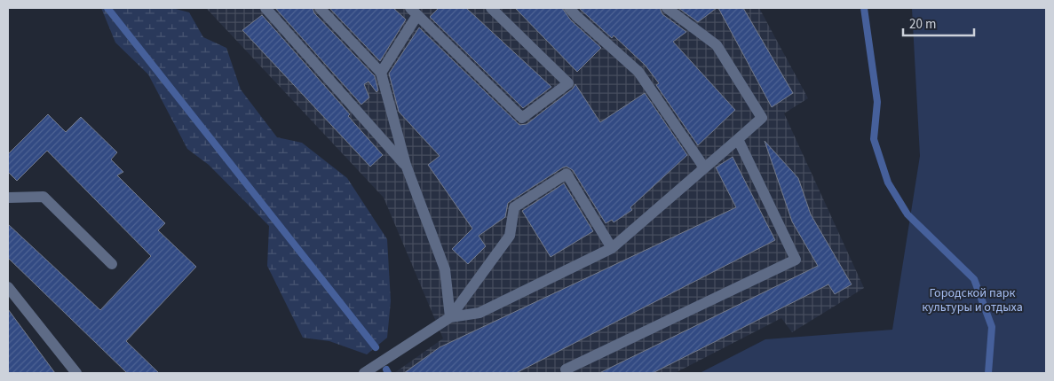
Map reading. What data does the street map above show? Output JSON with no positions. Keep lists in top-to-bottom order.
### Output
{
  "parks": ["Городской парк культуры и отдыха"],
  "scale_bar": "20 m"
}
